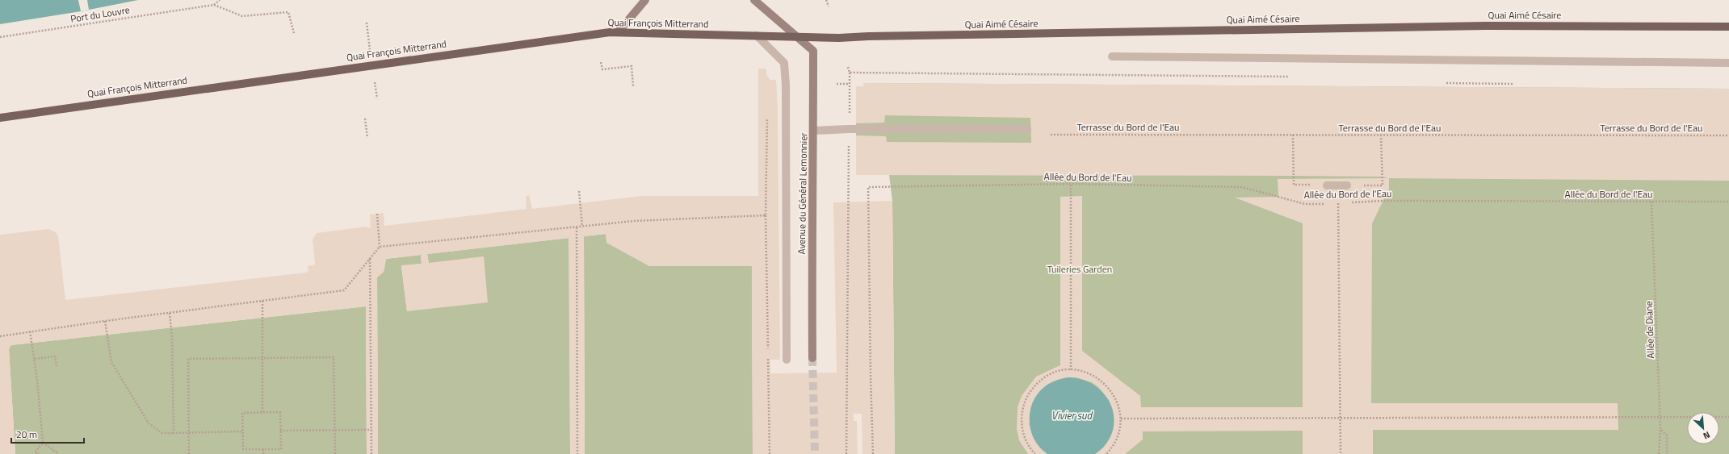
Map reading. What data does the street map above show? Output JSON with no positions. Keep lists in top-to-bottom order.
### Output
{
  "streets": {
    "main road": ["Quai Aimé Césaire", "Quai François Mitterrand", "Avenue du Général Lemonnier"],
    "path": [
      "Port du Louvre",
      "Terrasse du Bord de l'Eau",
      "Allée du Bord de l'Eau",
      "Allée de Diane"
    ]
  },
  "crossings": [
    ["Quai Aimé Césaire", "Quai François Mitterrand"],
    ["Quai Aimé Césaire", "Avenue du Général Lemonnier"],
    ["Quai François Mitterrand", "Avenue du Général Lemonnier"],
    ["Allée du Bord de l'Eau", "Allée de Diane"]
  ],
  "water": ["Vivier sud"],
  "parks": ["Tuileries Garden"],
  "scale_bar": "20 m",
  "north": "bottom right"
}
